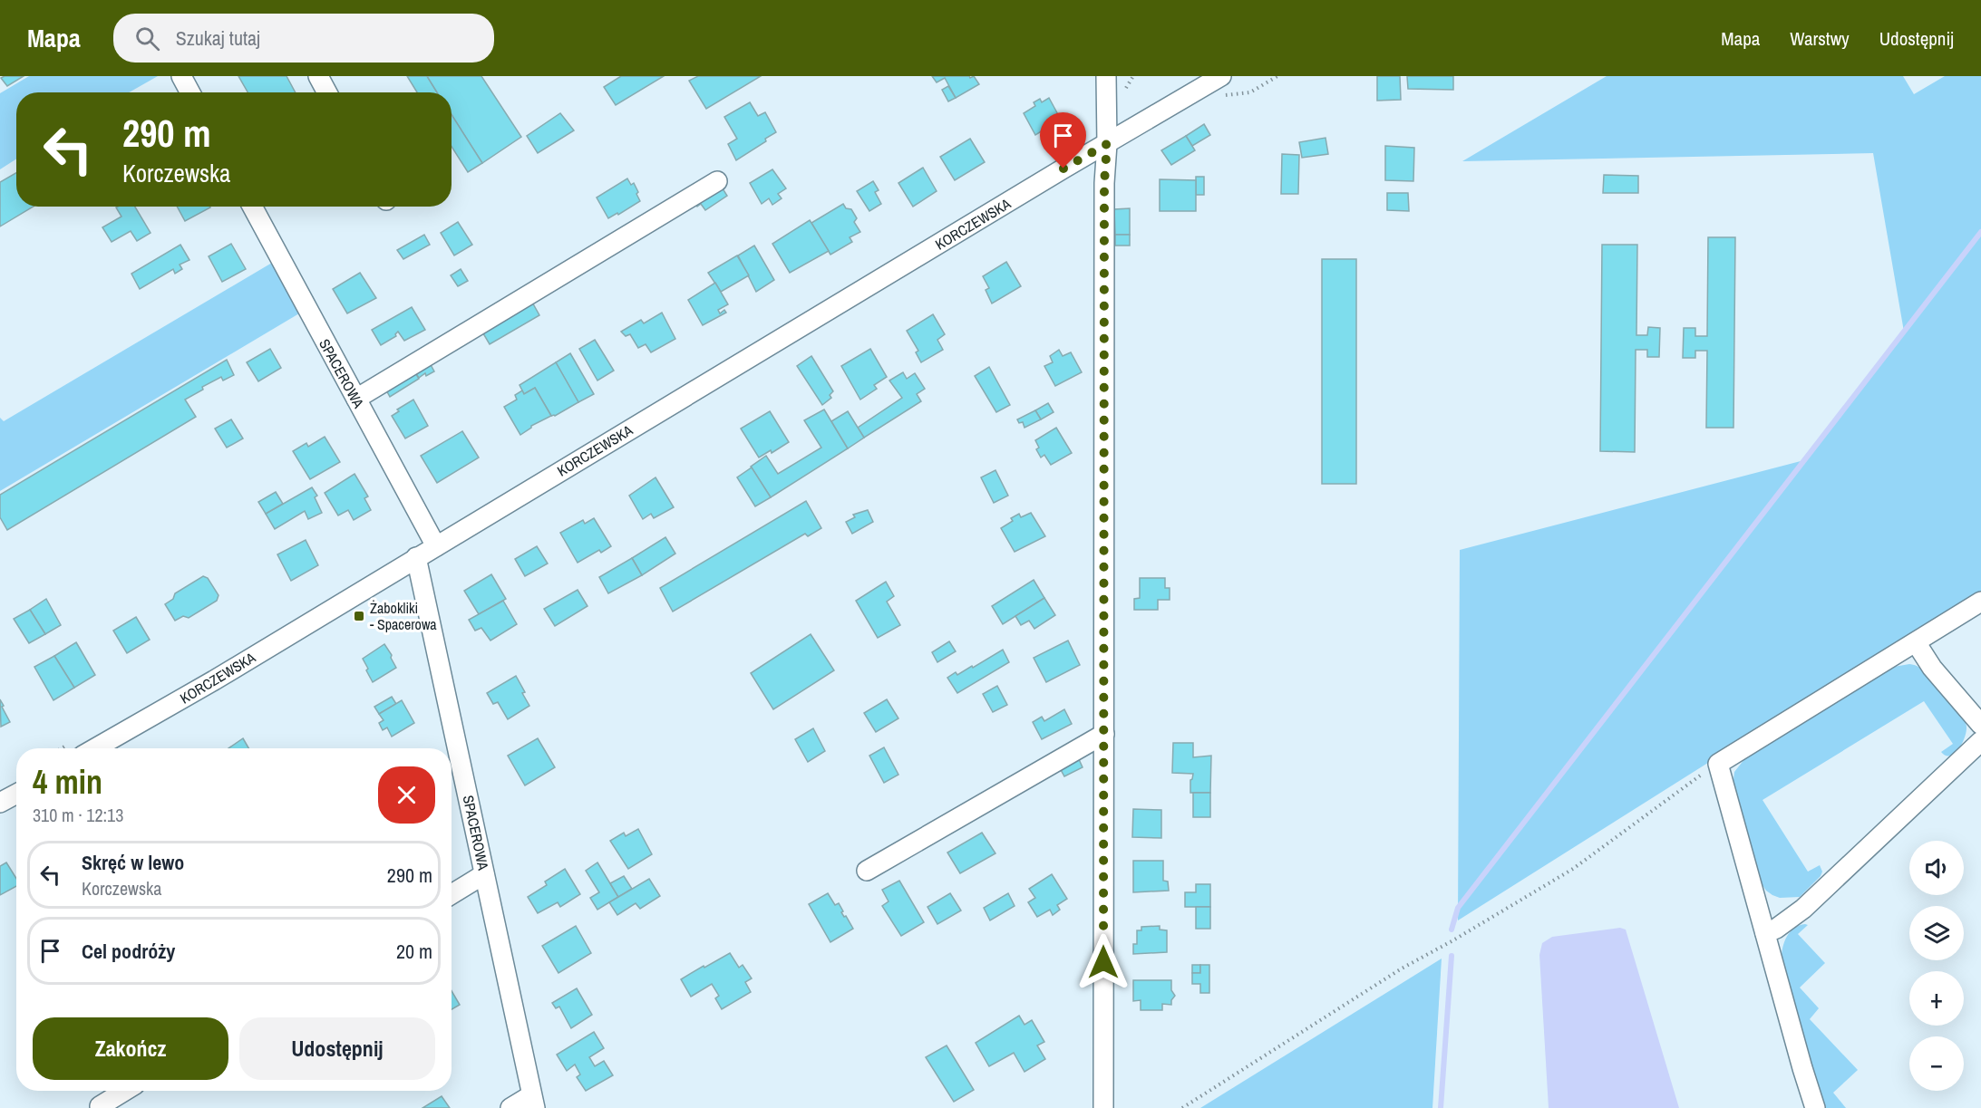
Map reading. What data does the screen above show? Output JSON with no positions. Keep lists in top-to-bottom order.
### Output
{
  "streets": {
    "street": ["KORCZEWSKA", "SPACEROWA"]
  },
  "crossings": [
    ["KORCZEWSKA", "SPACEROWA"]
  ],
  "places": {
    "transit": ["Żabokliki - Spacerowa"]
  },
  "page": {
    "header": "Mapa",
    "search": "Szukaj tutaj",
    "nav": ["Mapa", "Warstwy", "Udostępnij"],
    "turn": ["290 m", "Korczewska"],
    "heading": ["4 min", "310 m · 12:13"],
    "map_buttons": ["+", "−"],
    "list": [
      {
        "name": "Skręć w lewo",
        "note": "Korczewska",
        "value": "290 m"
      },
      {
        "name": "Cel podróży",
        "value": "20 m"
      }
    ],
    "buttons": ["Zakończ", "Udostępnij"]
  }
}
